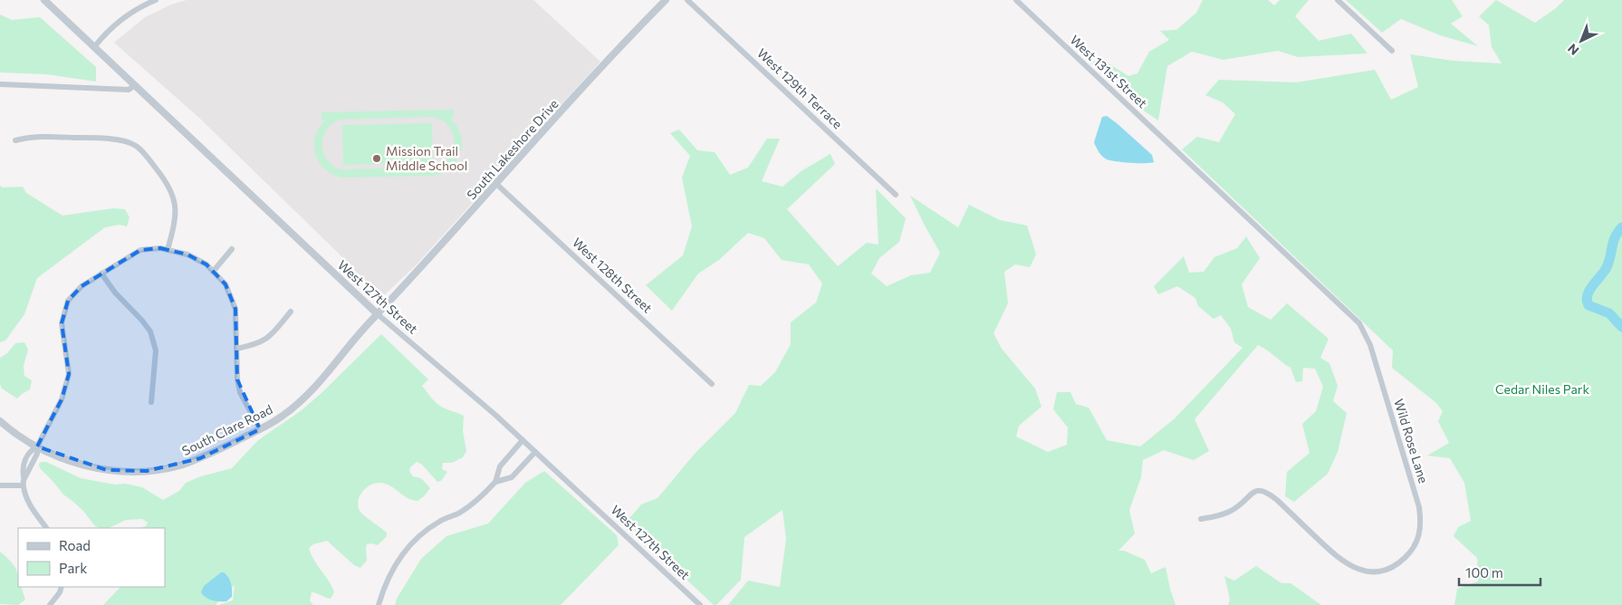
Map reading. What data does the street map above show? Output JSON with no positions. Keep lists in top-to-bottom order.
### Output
{
  "streets": {
    "street": [
      "West 131st Street",
      "West 129th Terrace",
      "South Lakeshore Drive",
      "West 128th Street",
      "West 127th Street",
      "South Clare Road",
      "Wild Rose Lane"
    ]
  },
  "crossings": [
    ["West 131st Street", "Wild Rose Lane"],
    ["South Lakeshore Drive", "West 128th Street"],
    ["South Lakeshore Drive", "West 127th Street"],
    ["South Lakeshore Drive", "South Clare Road"],
    ["West 127th Street", "South Clare Road"]
  ],
  "parks": ["Cedar Niles Park"],
  "places": ["Mission Trail Middle School"],
  "legend": ["Road", "Park"],
  "scale_bar": "100 m",
  "north": "bottom left"
}
